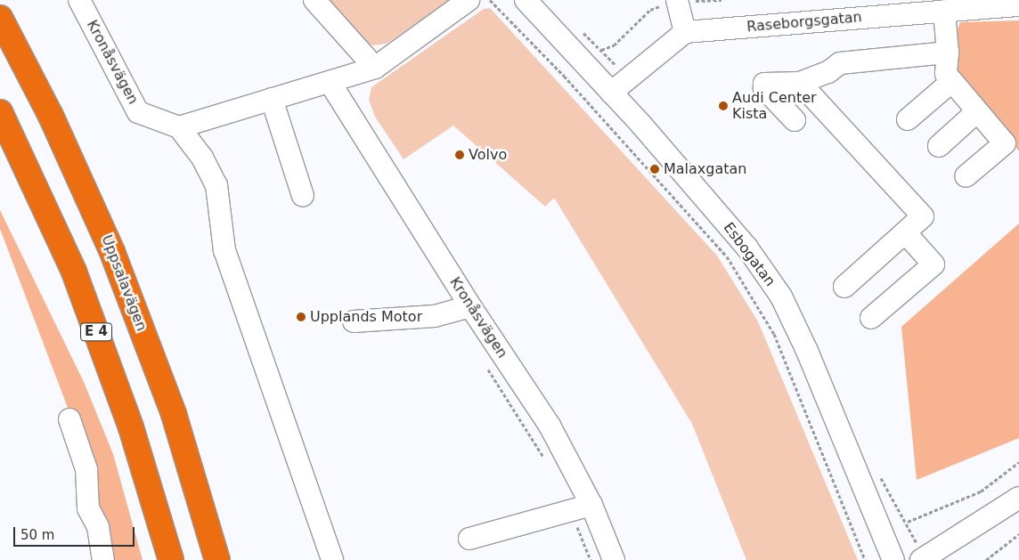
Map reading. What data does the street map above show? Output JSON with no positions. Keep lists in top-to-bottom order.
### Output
{
  "streets": {
    "highway": ["Uppsalavägen", "E 4"],
    "street": ["Raseborgsgatan", "Kronåsvägen", "Esbogatan"]
  },
  "places": [
    "Audi Center Kista",
    "Volvo",
    "Malaxgatan",
    "Upplands Motor"
  ],
  "scale_bar": "50 m"
}
